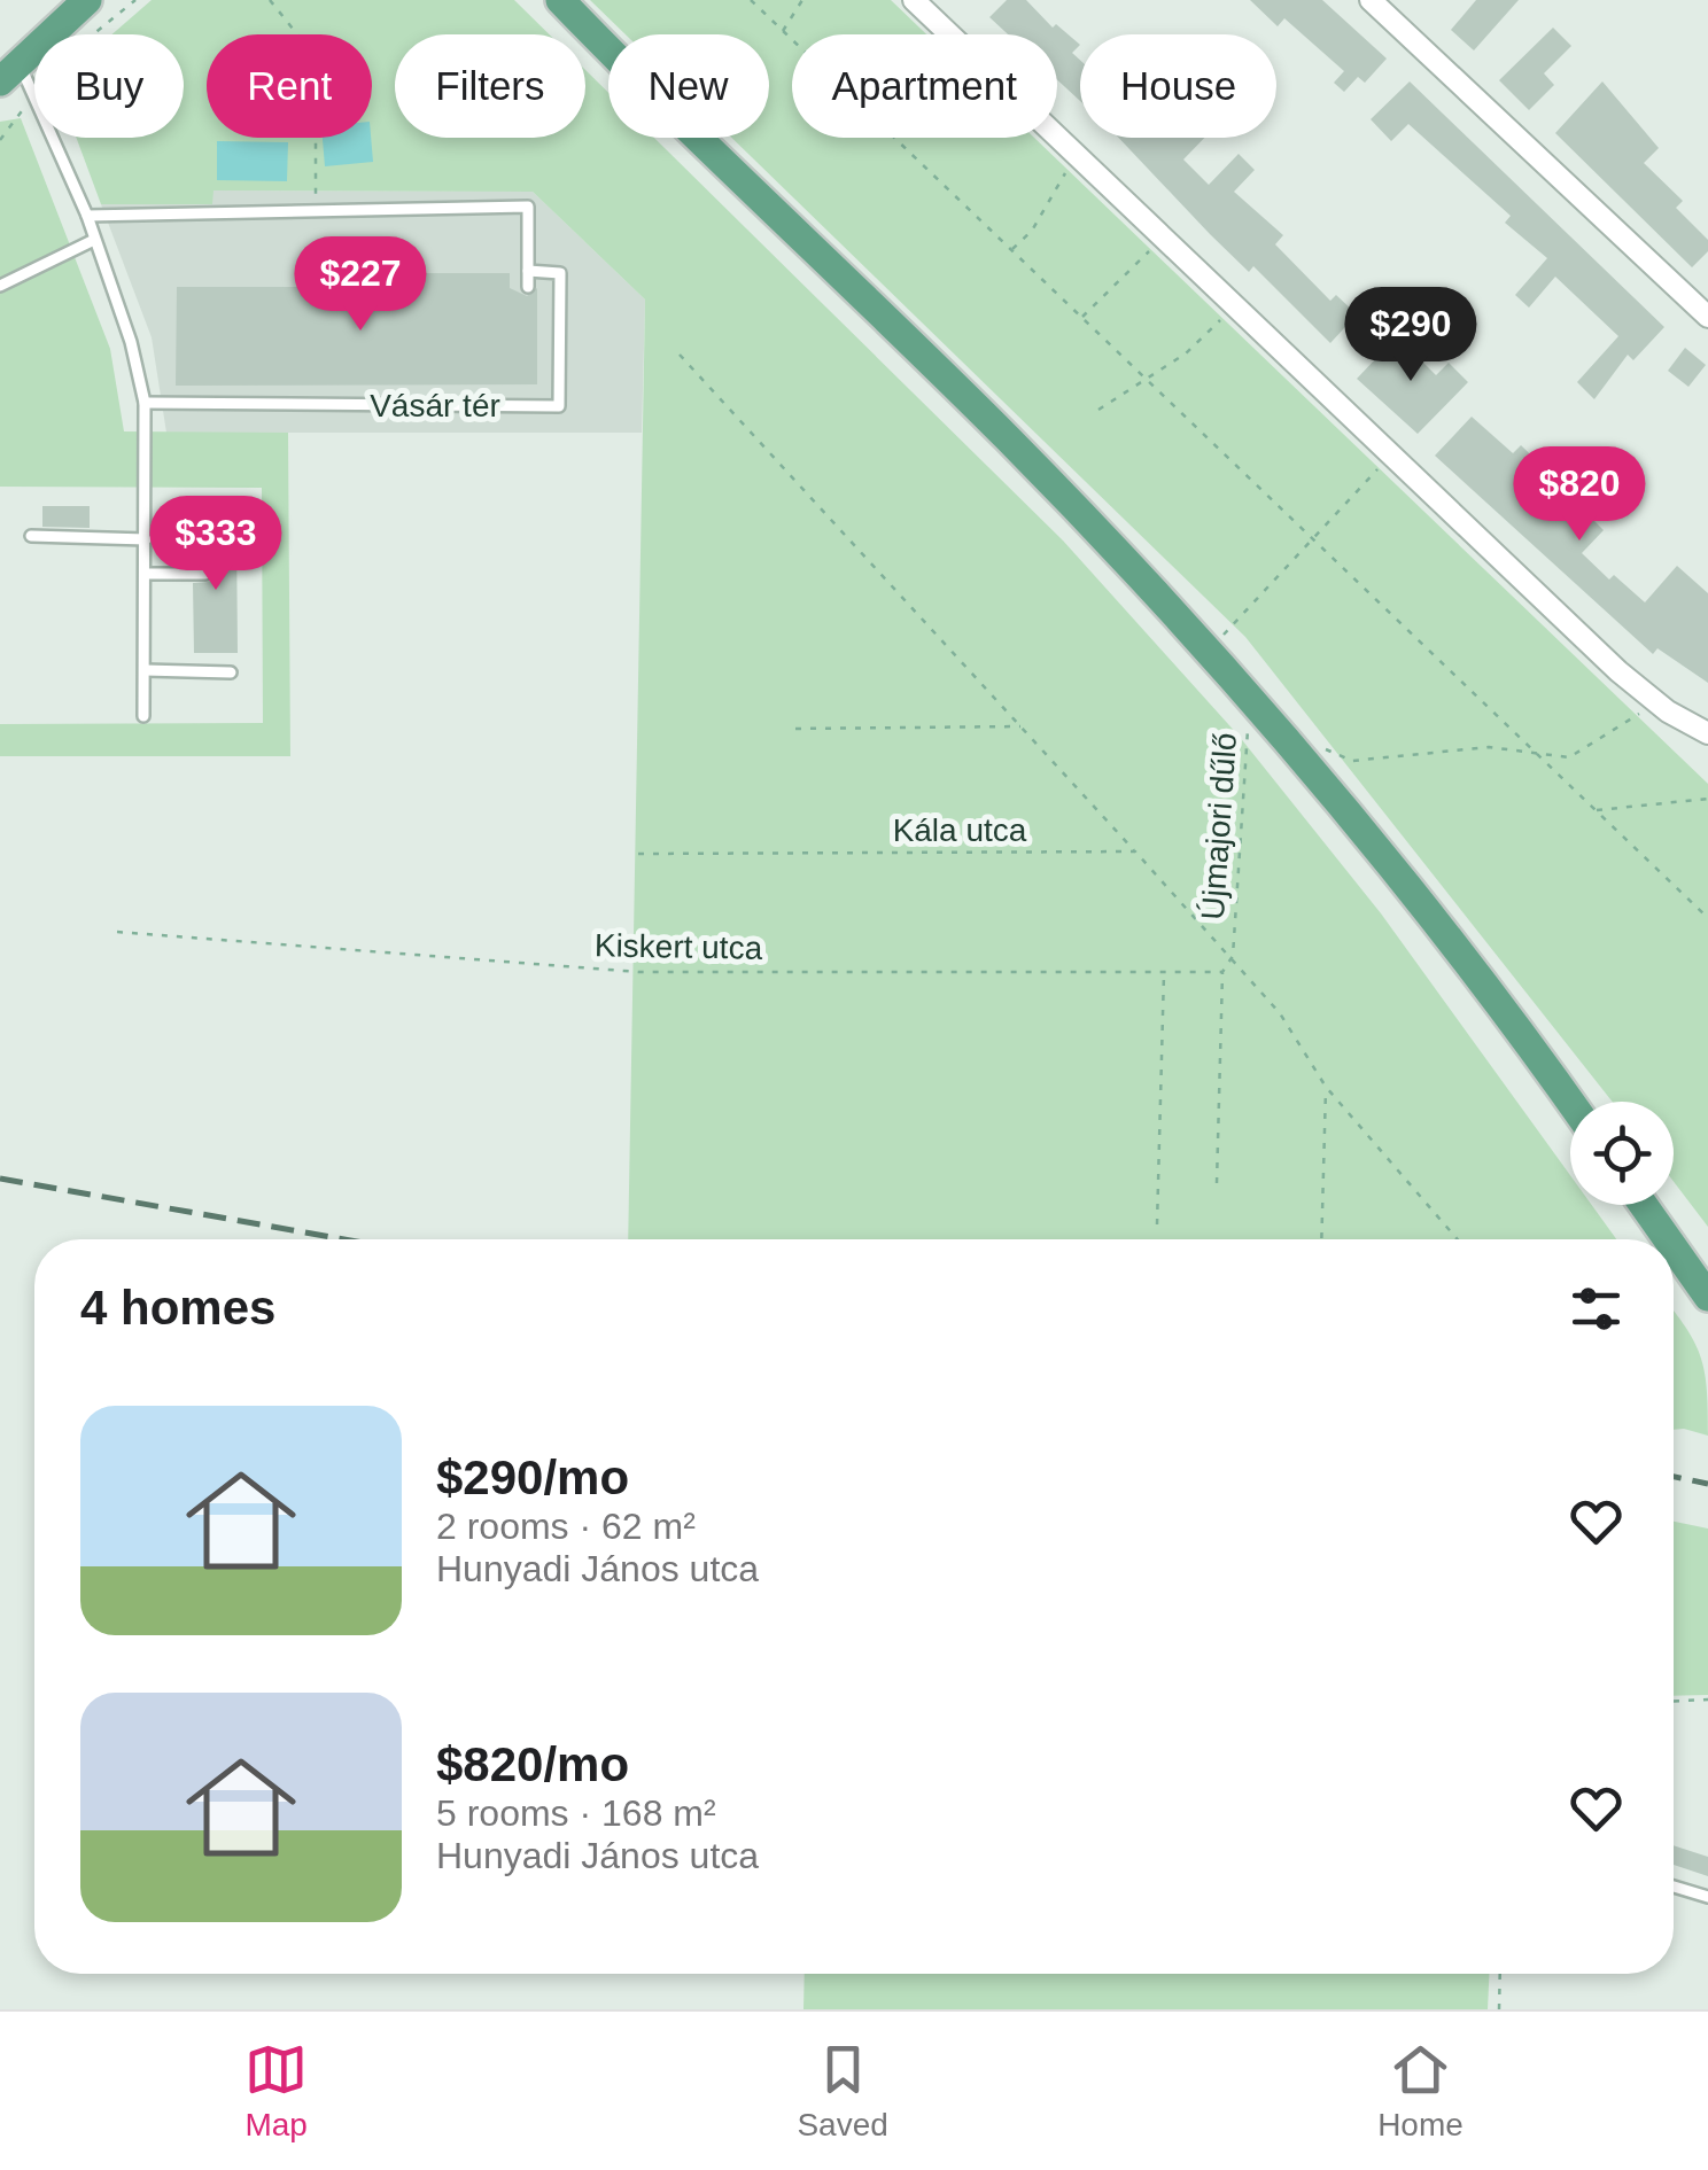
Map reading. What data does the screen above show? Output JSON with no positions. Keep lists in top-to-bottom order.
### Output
{
  "streets": {
    "lane": ["Vásár tér"],
    "path": ["Újmajori dűlő", "Kála utca", "Kiskert utca"]
  },
  "page": {
    "chip": [
      "Buy",
      "Rent",
      "Filters",
      "New",
      "Apartment",
      "House"
    ],
    "price": [
      "$227",
      "$290",
      "$820",
      "$333"
    ],
    "heading": "4 homes",
    "list": [
      {
        "name": "$290/mo",
        "note": "2 rooms · 62 m² · Hunyadi János utca"
      },
      {
        "name": "$820/mo",
        "note": "5 rooms · 168 m² · Hunyadi János utca"
      }
    ],
    "tabs": ["Map", "Saved", "Home"]
  }
}
